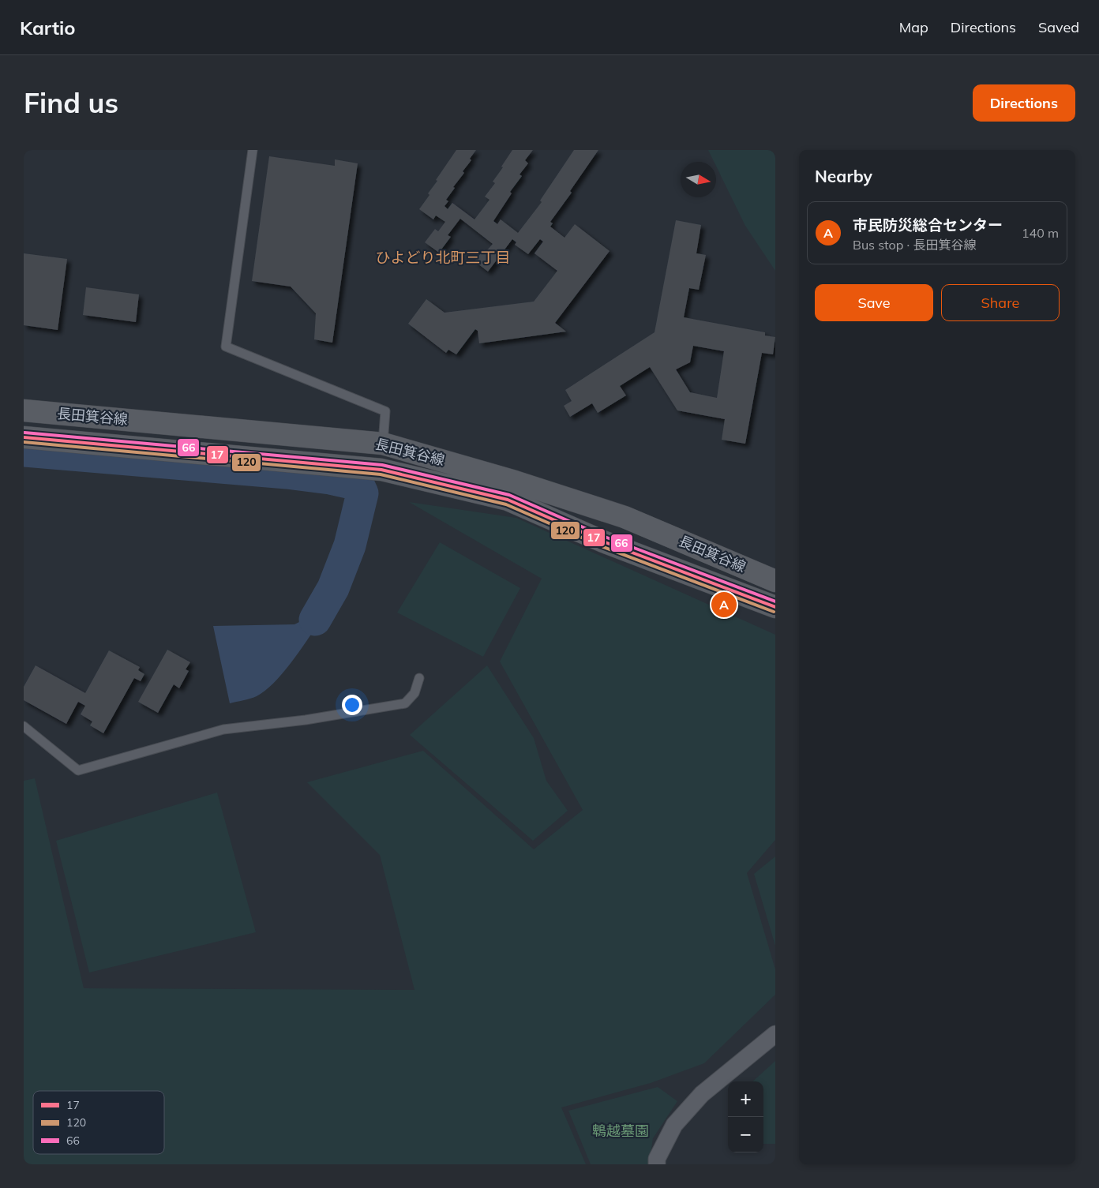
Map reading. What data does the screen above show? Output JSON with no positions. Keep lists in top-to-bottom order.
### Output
{
  "streets": {
    "street": ["長田箕谷線"]
  },
  "districts": ["ひよどり北町三丁目"],
  "parks": ["鵯越墓園"],
  "lines": ["transit line 66", "transit line 17", "transit line 120"],
  "legend": ["17", "120", "66"],
  "north": "right",
  "page": {
    "header": "Kartio",
    "nav": ["Map", "Directions", "Saved"],
    "buttons": [
      "Directions",
      ["Save", "Share"]
    ],
    "title": "Find us",
    "heading": "Nearby",
    "list": [
      {
        "mark": "A",
        "name": "市民防災総合センター",
        "note": "Bus stop · 長田箕谷線",
        "value": "140 m"
      }
    ],
    "pins": "A",
    "map_buttons": ["+", "−"]
  }
}
